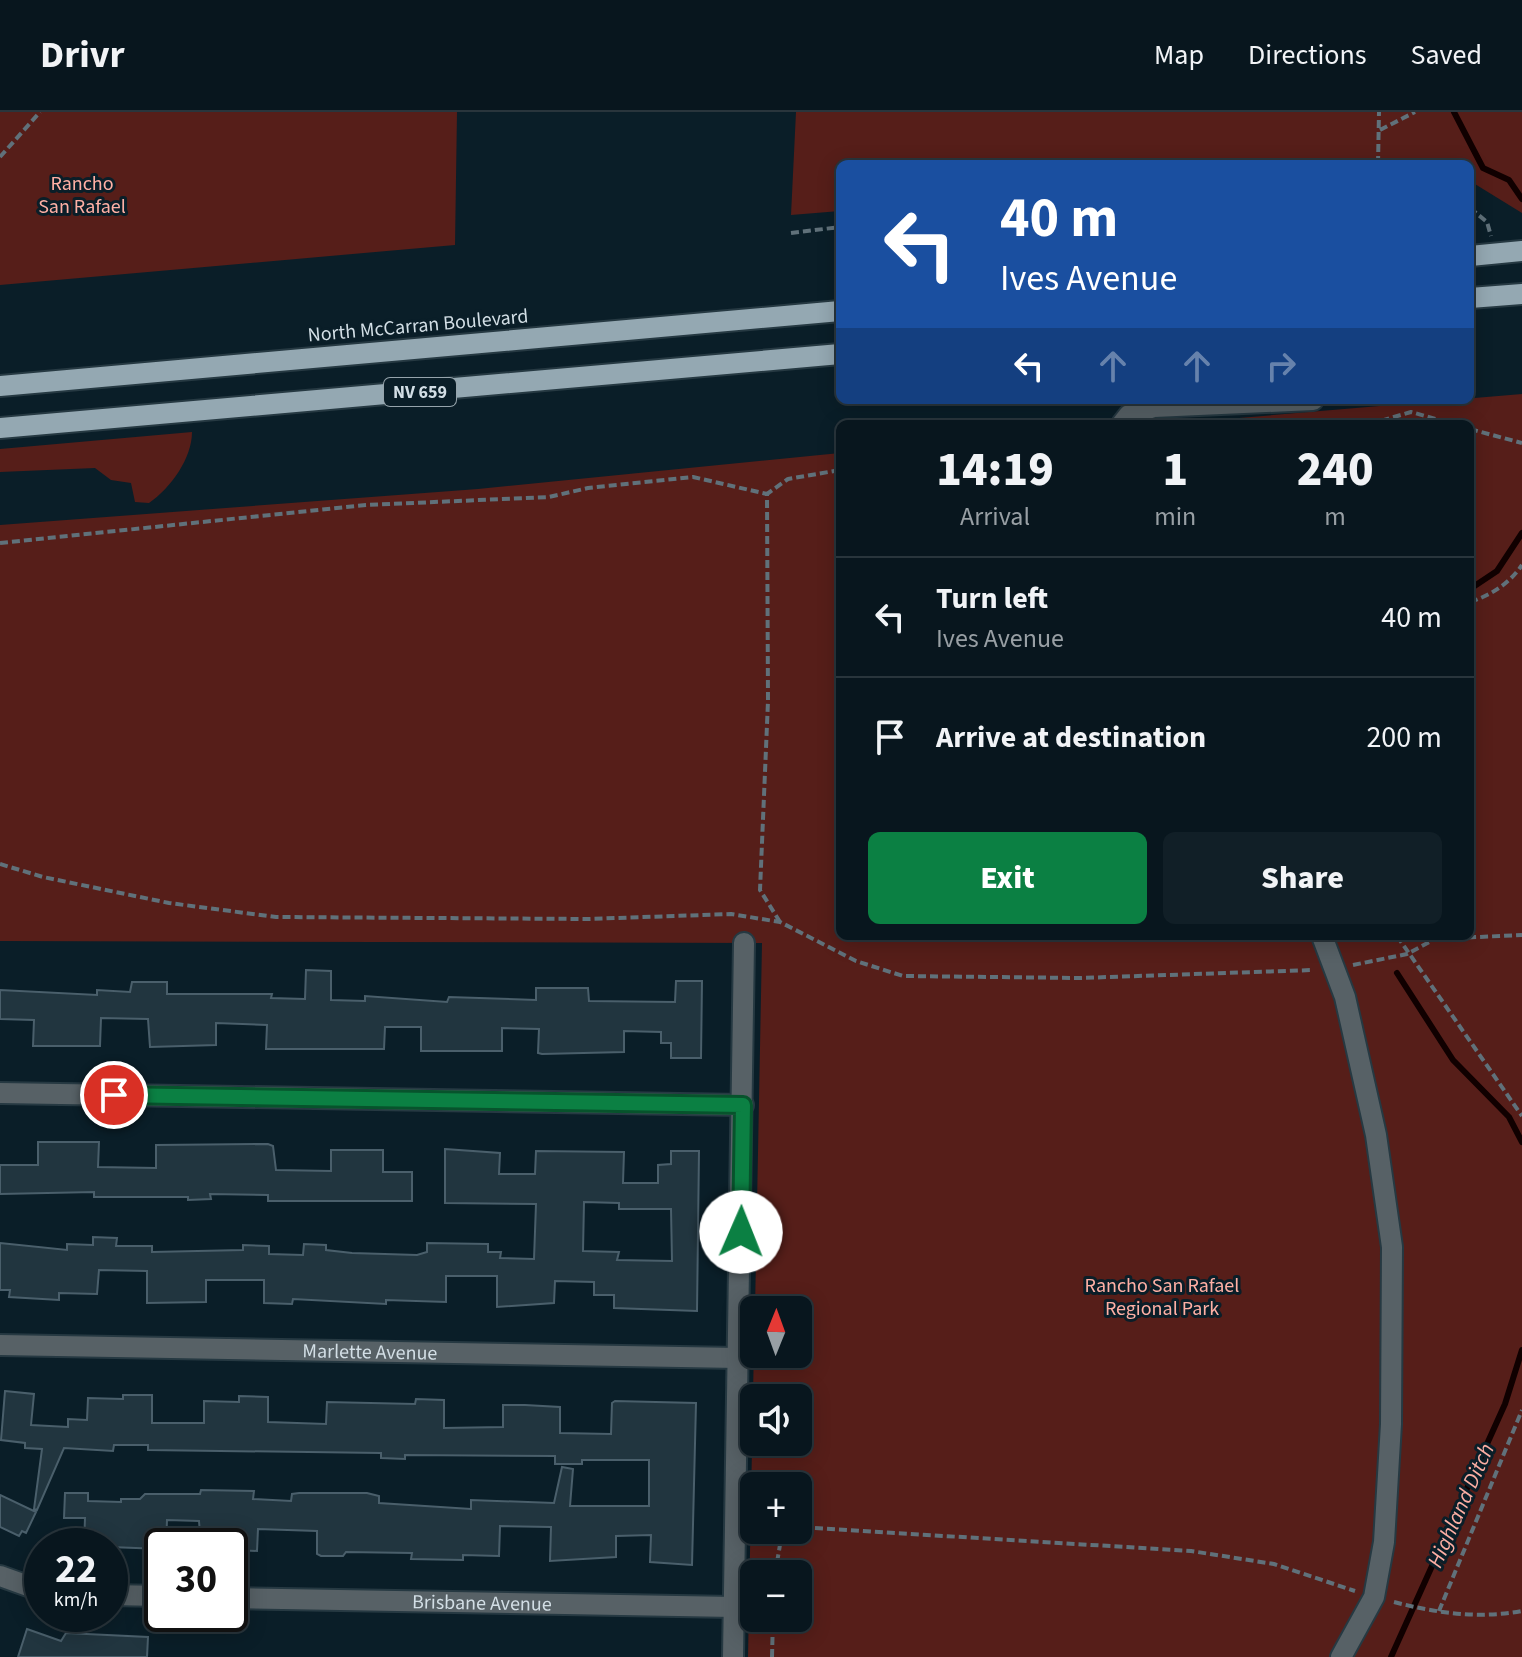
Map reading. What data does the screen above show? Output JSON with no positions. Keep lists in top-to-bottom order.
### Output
{
  "streets": {
    "main road": ["North McCarran Boulevard", "NV 659"],
    "street": ["Marlette Avenue", "Brisbane Avenue"]
  },
  "water": ["Highland Ditch"],
  "parks": ["Rancho San Rafael", "Rancho San Rafael Regional Park"],
  "north": "top",
  "page": {
    "header": "Drivr",
    "nav": ["Map", "Directions", "Saved"],
    "turn": ["40 m", "Ives Avenue"],
    "eta": [
      "14:19",
      "Arrival",
      "1",
      "min",
      "240",
      "m"
    ],
    "list": [
      {
        "name": "Turn left",
        "note": "Ives Avenue",
        "value": "40 m"
      },
      {
        "name": "Arrive at destination",
        "value": "200 m"
      }
    ],
    "buttons": ["Exit", "Share"],
    "map_buttons": ["+", "−"],
    "speed": "22 km/h",
    "limit": "30"
  }
}
